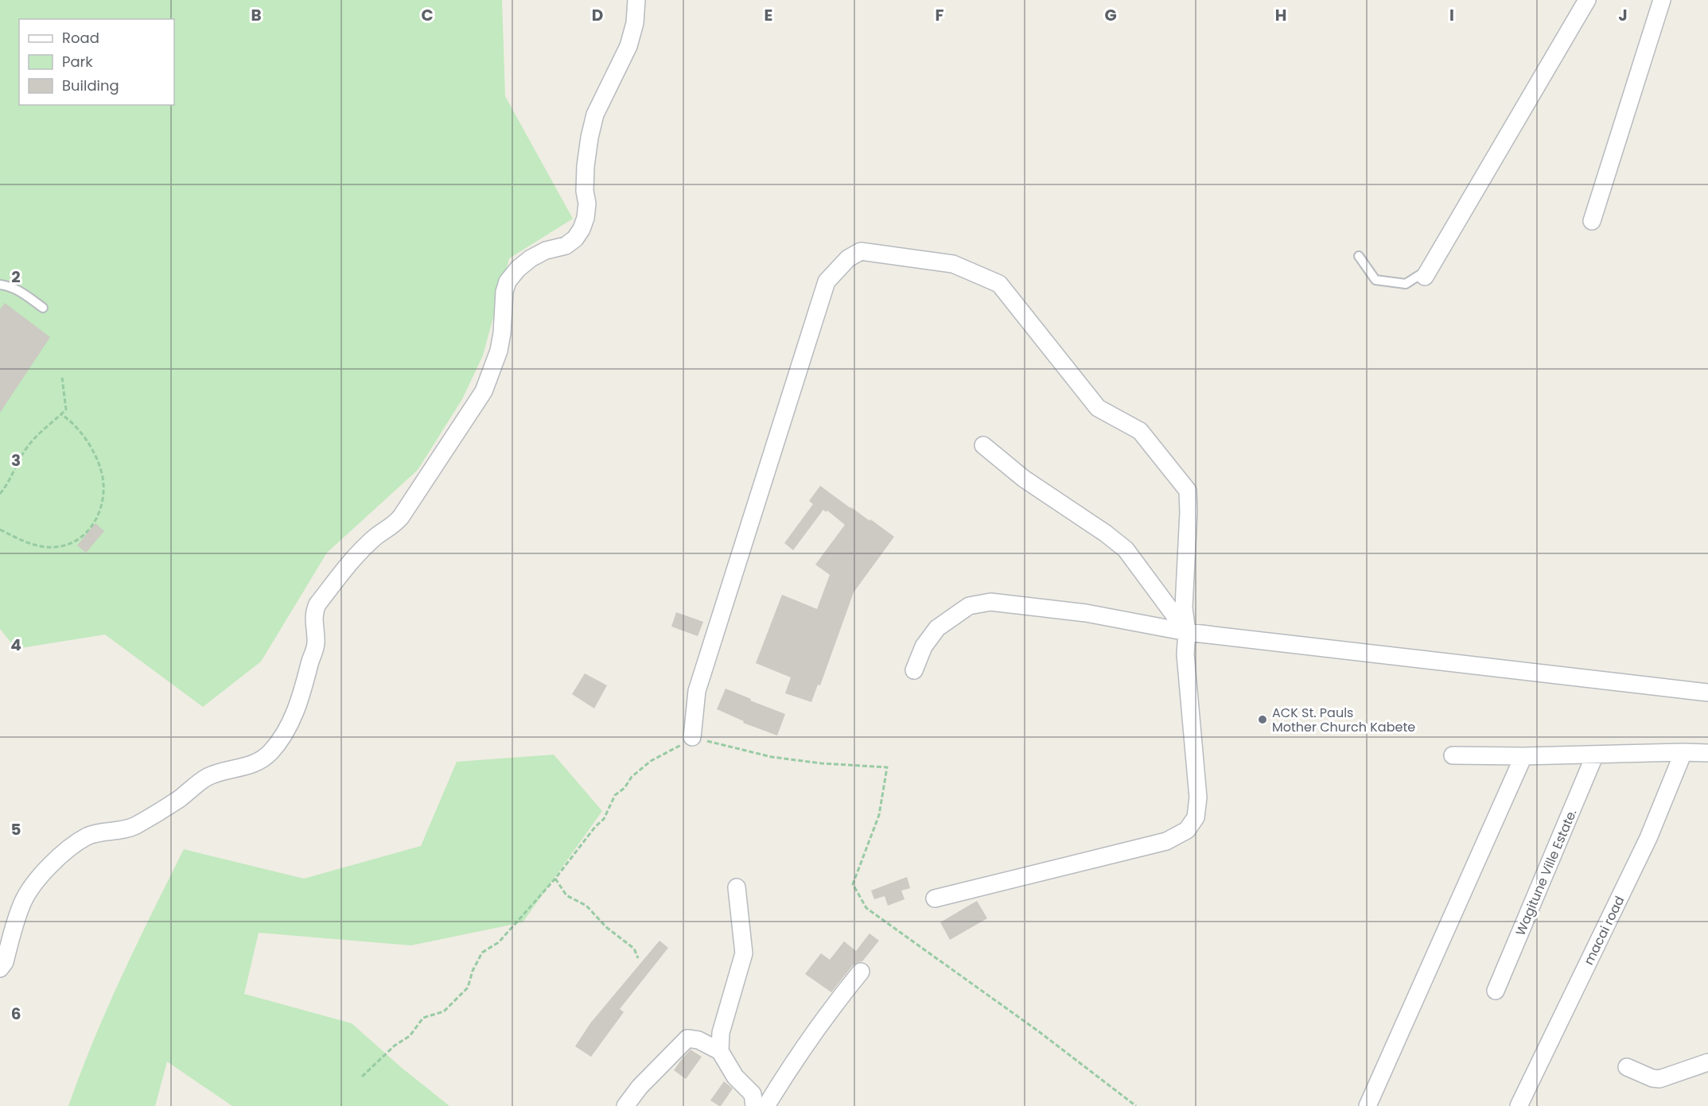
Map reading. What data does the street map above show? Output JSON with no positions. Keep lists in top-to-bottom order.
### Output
{
  "streets": {
    "street": ["Wagitune Ville Estate.", "macai road"]
  },
  "places": ["ACK St. Pauls Mother Church Kabete"],
  "legend": ["Road", "Park", "Building"],
  "grid": {
    "columns": [
      "B",
      "C",
      "D",
      "E",
      "F",
      "G",
      "H",
      "I",
      "J"
    ],
    "rows": [
      "2",
      "3",
      "4",
      "5",
      "6"
    ]
  }
}
